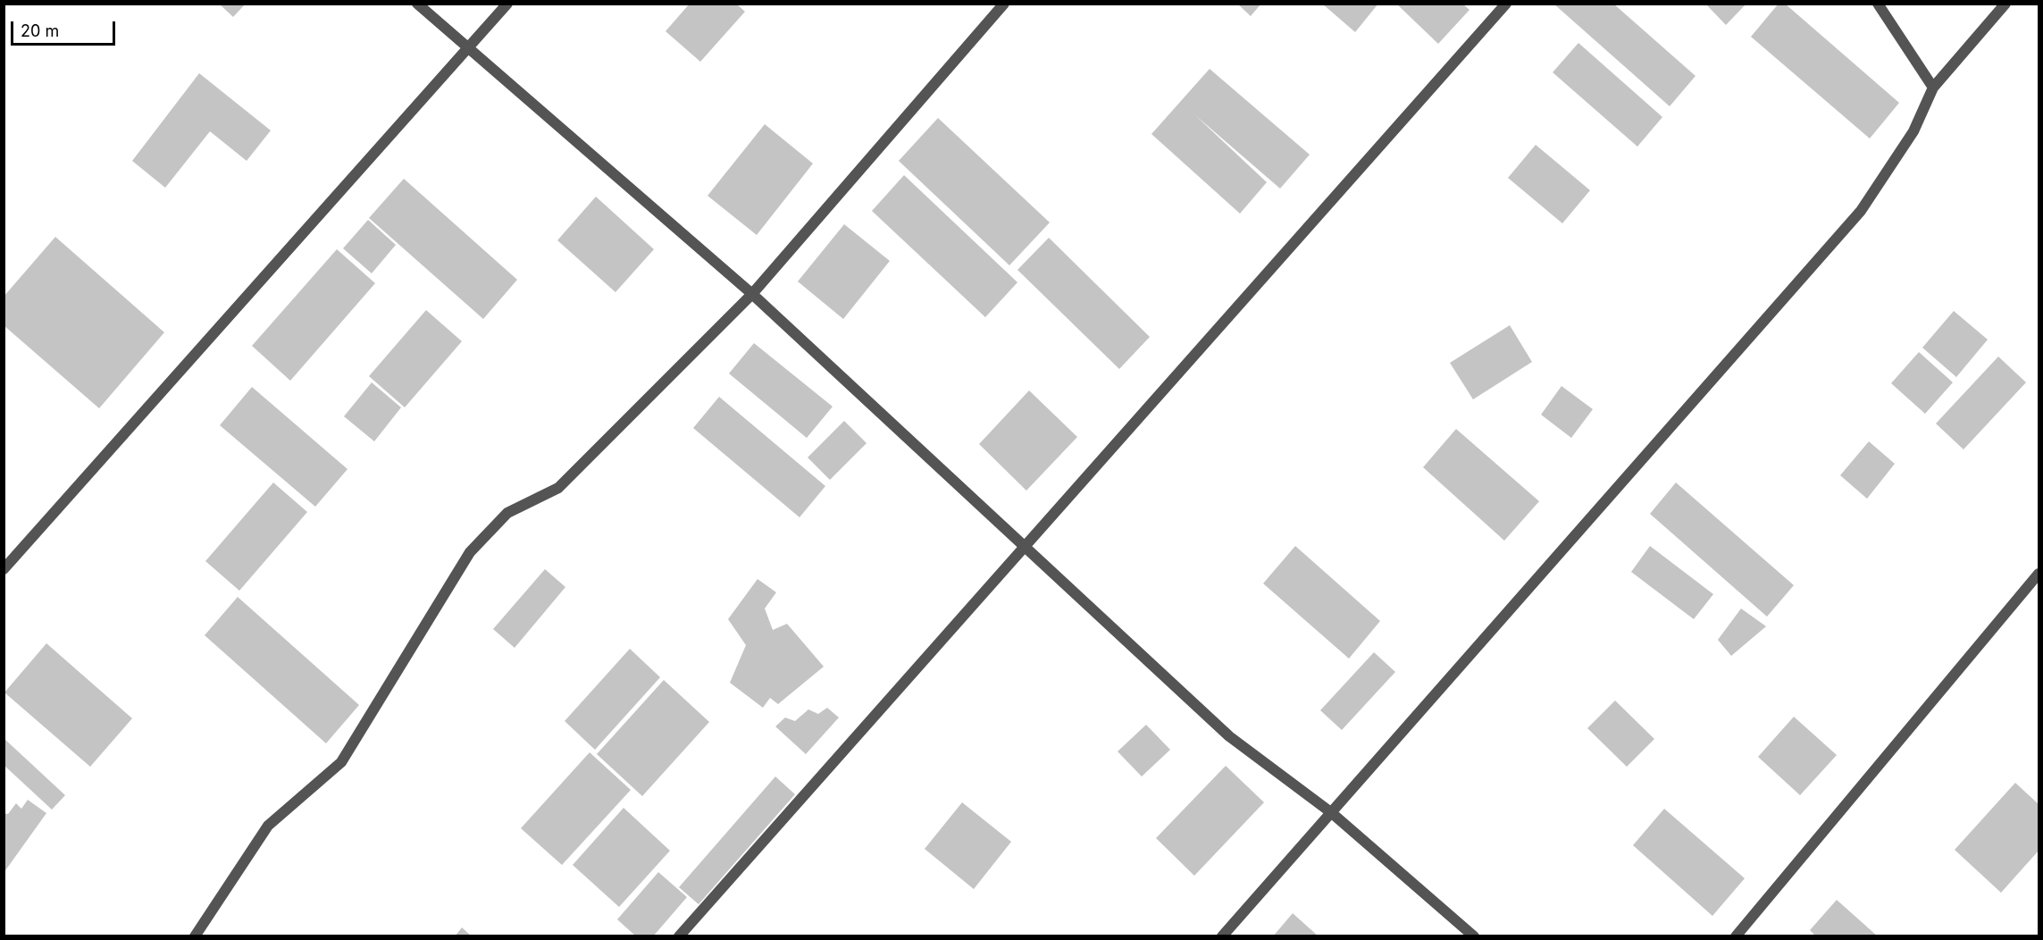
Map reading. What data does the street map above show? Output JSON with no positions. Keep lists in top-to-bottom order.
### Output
{
  "scale_bar": "20 m"
}
